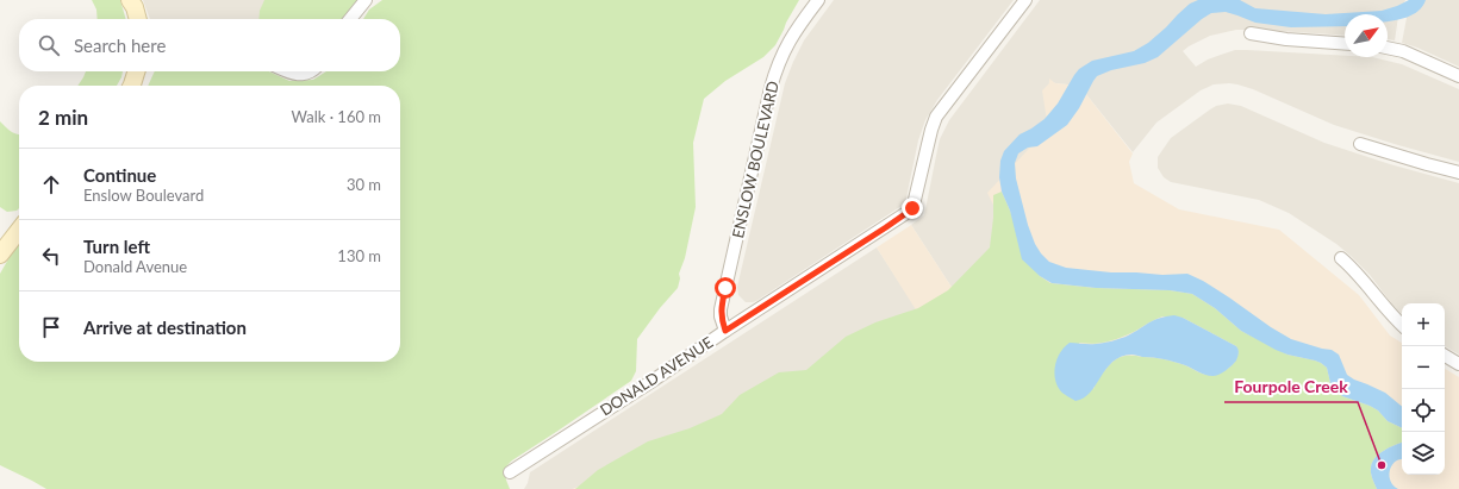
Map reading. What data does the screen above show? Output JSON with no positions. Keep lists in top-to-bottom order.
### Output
{
  "streets": {
    "street": ["ENSLOW BOULEVARD", "DONALD AVENUE"]
  },
  "crossings": [
    ["ENSLOW BOULEVARD", "DONALD AVENUE"]
  ],
  "places": ["Fourpole Creek"],
  "north": "top right",
  "page": {
    "search": "Search here",
    "heading": ["2 min", "Walk · 160 m"],
    "list": [
      ["Continue", "Enslow Boulevard", "30 m"],
      ["Turn left", "Donald Avenue", "130 m"],
      "Arrive at destination"
    ],
    "map_buttons": ["+", "−"]
  }
}
